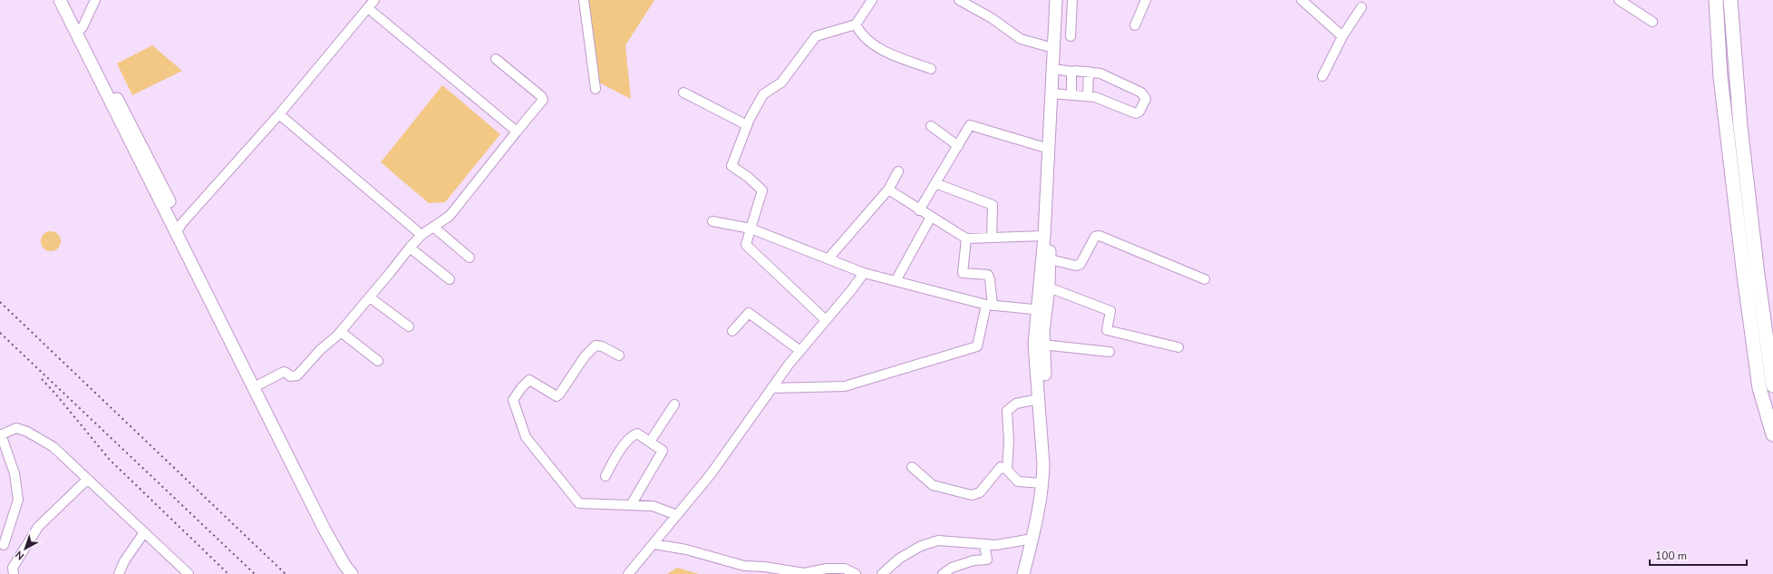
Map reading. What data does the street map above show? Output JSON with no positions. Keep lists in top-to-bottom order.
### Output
{
  "scale_bar": "100 m",
  "north": "bottom left"
}
